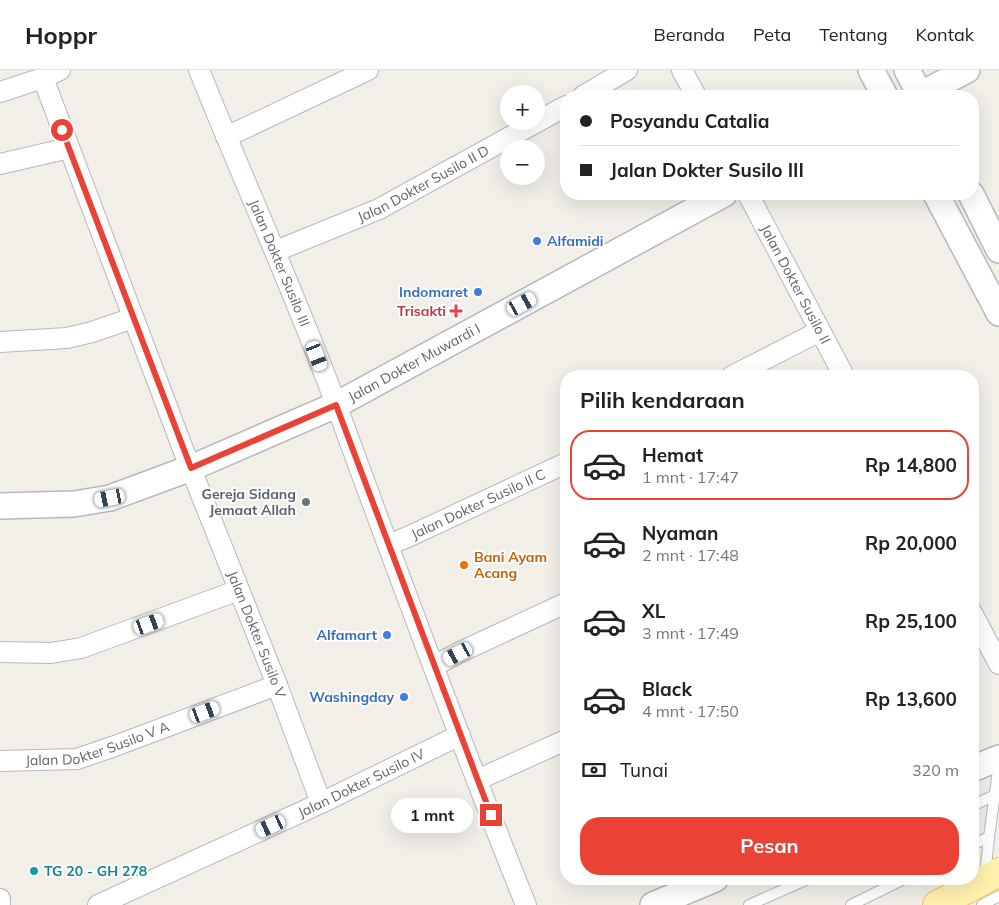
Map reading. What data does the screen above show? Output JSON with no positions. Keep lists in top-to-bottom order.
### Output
{
  "streets": {
    "street": [
      "Jalan Dokter Susilo II D",
      "Jalan Dokter Susilo III",
      "Jalan Dokter Susilo II",
      "Jalan Dokter Muwardi I",
      "Jalan Dokter Susilo II C",
      "Jalan Dokter Susilo V",
      "Jalan Dokter Susilo V A",
      "Jalan Dokter Susilo IV"
    ]
  },
  "crossings": [
    ["Jalan Dokter Susilo II D", "Jalan Dokter Susilo III"],
    ["Jalan Dokter Susilo III", "Jalan Dokter Muwardi I"],
    ["Jalan Dokter Susilo III", "Jalan Dokter Susilo II C"],
    ["Jalan Dokter Susilo III", "Jalan Dokter Susilo IV"],
    ["Jalan Dokter Muwardi I", "Jalan Dokter Susilo V"],
    ["Jalan Dokter Susilo V", "Jalan Dokter Susilo V A"],
    ["Jalan Dokter Susilo V", "Jalan Dokter Susilo IV"]
  ],
  "places": {
    "other": [
      "Alfamidi",
      "Indomaret",
      "Gereja Sidang Jemaat Allah",
      "Bani Ayam Acang",
      "Alfamart",
      "Washingday",
      "TG 20 - GH 278"
    ],
    "health": ["Trisakti"]
  },
  "page": {
    "header": "Hoppr",
    "nav": [
      "Beranda",
      "Peta",
      "Tentang",
      "Kontak"
    ],
    "map_buttons": ["+", "−"],
    "banner": ["Posyandu Catalia", "Jalan Dokter Susilo III"],
    "heading": "Pilih kendaraan",
    "list": [
      {
        "name": "Hemat",
        "note": "1 mnt · 17:47",
        "value": "Rp 14,800"
      },
      {
        "name": "Nyaman",
        "note": "2 mnt · 17:48",
        "value": "Rp 20,000"
      },
      {
        "name": "XL",
        "note": "3 mnt · 17:49",
        "value": "Rp 25,100"
      },
      {
        "name": "Black",
        "note": "4 mnt · 17:50",
        "value": "Rp 13,600"
      }
    ],
    "pay": ["Tunai", "320 m"],
    "bubble": "1 mnt",
    "buttons": "Pesan"
  }
}
